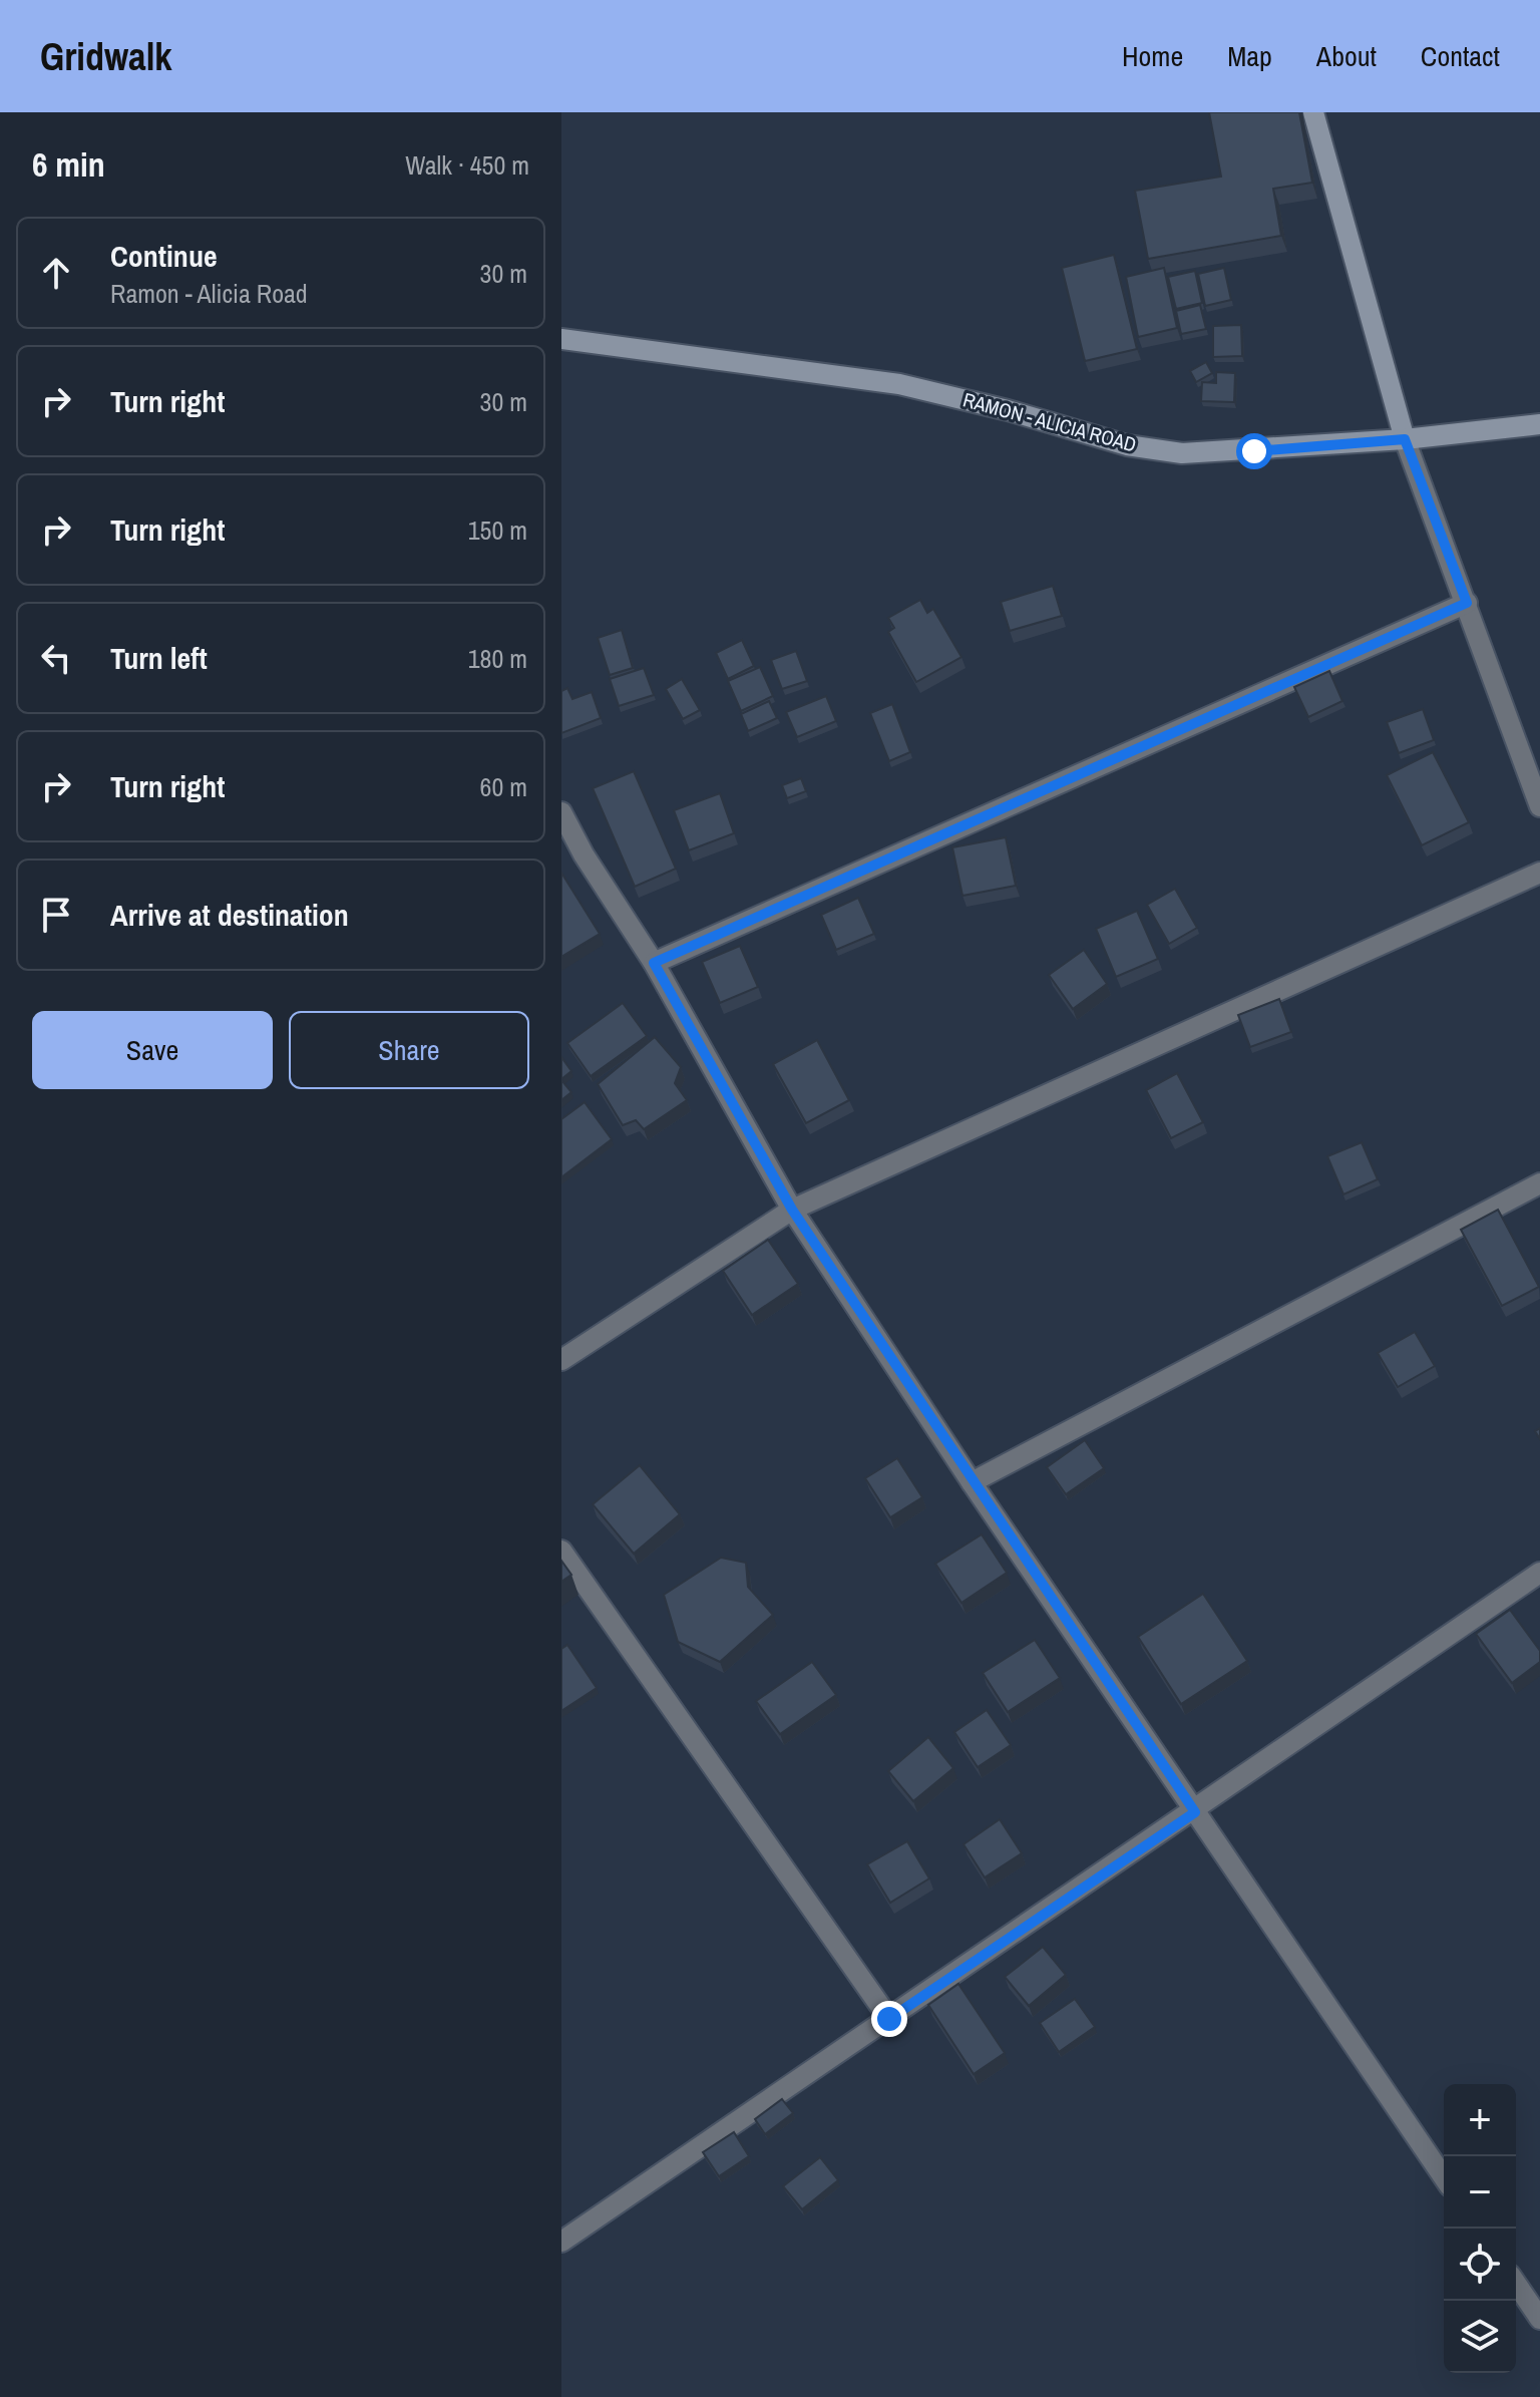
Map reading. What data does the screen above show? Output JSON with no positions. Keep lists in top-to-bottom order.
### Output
{
  "streets": {
    "main road": ["RAMON - ALICIA ROAD"]
  },
  "page": {
    "header": "Gridwalk",
    "nav": [
      "Home",
      "Map",
      "About",
      "Contact"
    ],
    "heading": ["6 min", "Walk · 450 m"],
    "list": [
      ["Continue", "Ramon - Alicia Road", "30 m"],
      ["Turn right", "30 m"],
      ["Turn right", "150 m"],
      ["Turn left", "180 m"],
      ["Turn right", "60 m"],
      "Arrive at destination"
    ],
    "buttons": ["Save", "Share"],
    "map_buttons": ["+", "−"]
  }
}
